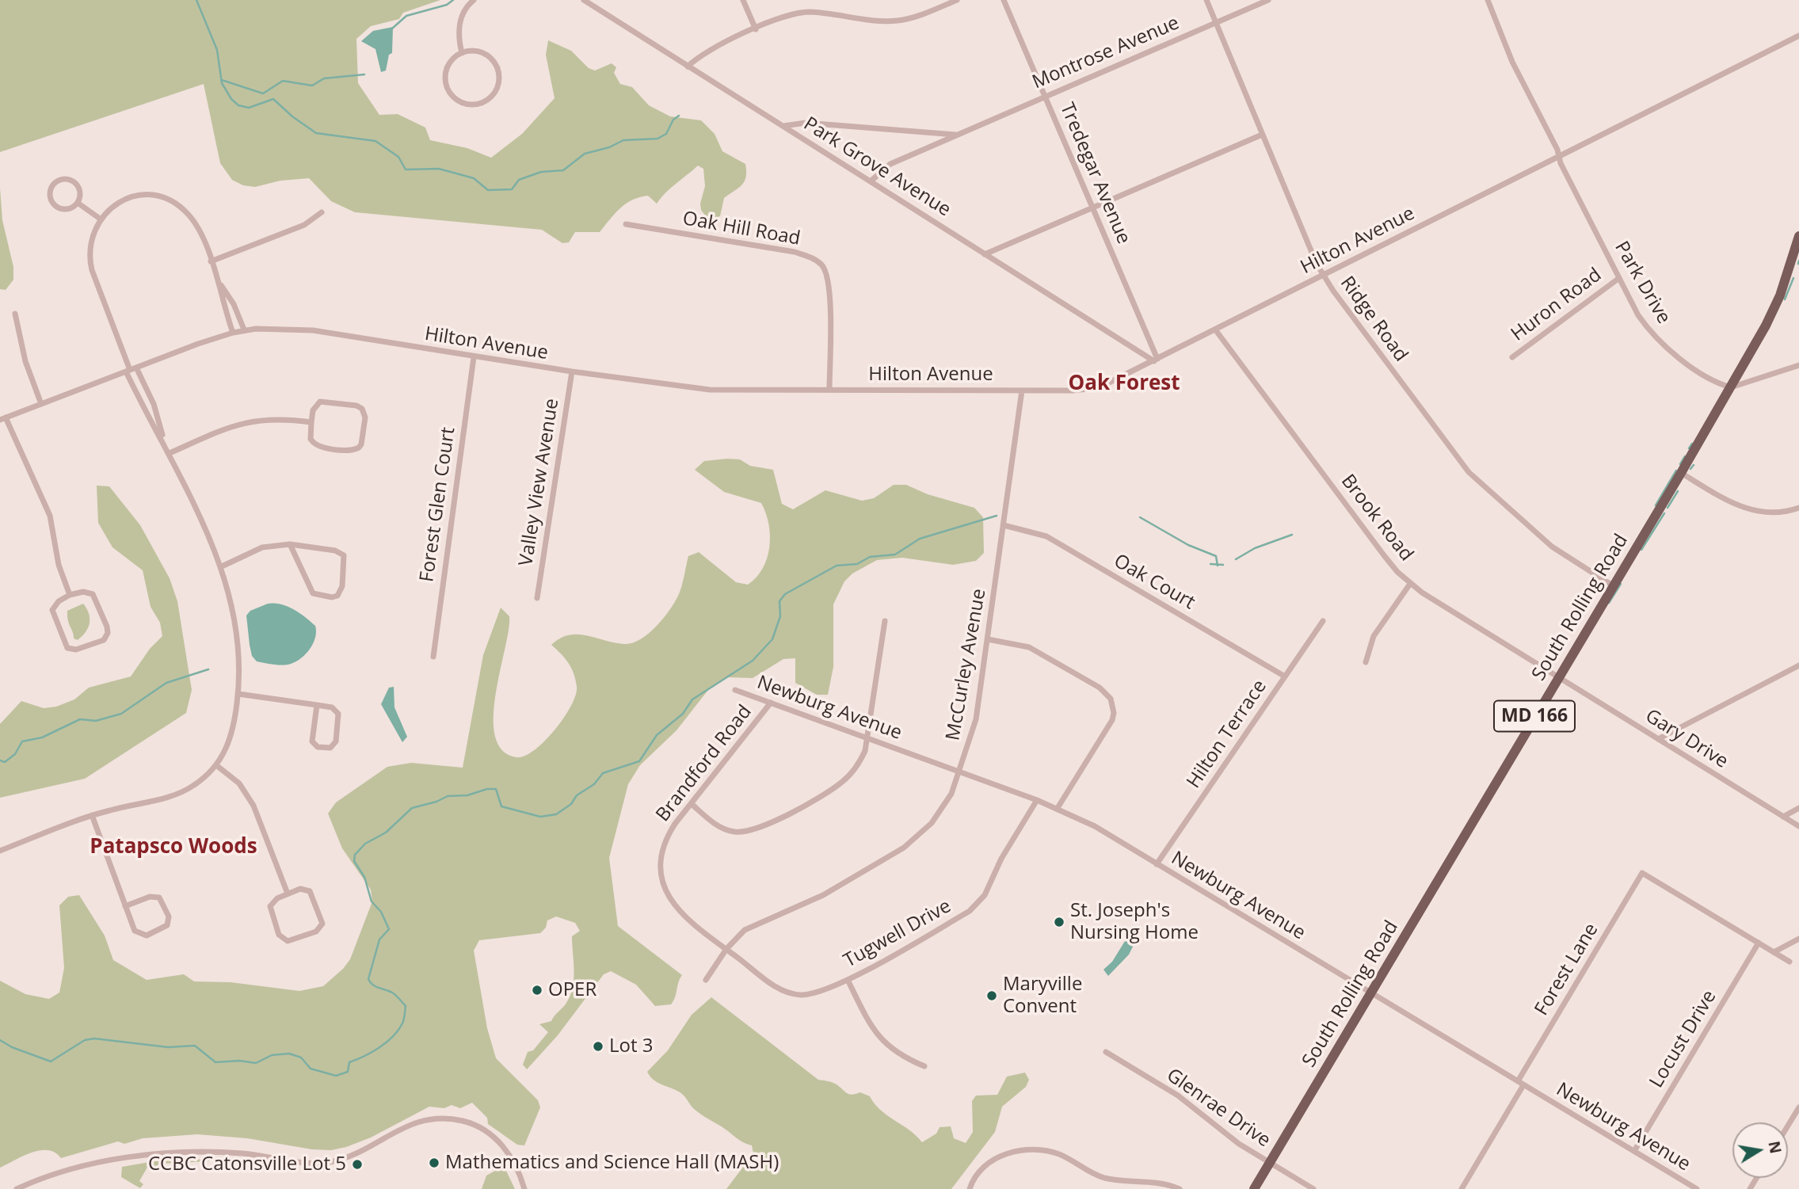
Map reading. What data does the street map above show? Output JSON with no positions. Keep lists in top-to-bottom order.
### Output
{
  "streets": {
    "main road": ["South Rolling Road", "MD 166"],
    "street": [
      "Montrose Avenue",
      "Park Grove Avenue",
      "Tredegar Avenue",
      "Oak Hill Road",
      "Hilton Avenue",
      "Park Drive",
      "Huron Road",
      "Ridge Road",
      "Valley View Avenue",
      "Forest Glen Court",
      "Brook Road",
      "Oak Court",
      "McCurley Avenue",
      "Newburg Avenue",
      "Hilton Terrace",
      "Gary Drive",
      "Brandford Road",
      "Tugwell Drive",
      "Forest Lane",
      "Locust Drive",
      "Glenrae Drive"
    ]
  },
  "crossings": [
    ["Montrose Avenue", "Park Grove Avenue"],
    ["Montrose Avenue", "Tredegar Avenue"],
    ["Montrose Avenue", "Ridge Road"],
    ["Park Grove Avenue", "Tredegar Avenue"],
    ["Park Grove Avenue", "Hilton Avenue"],
    ["Tredegar Avenue", "Hilton Avenue"],
    ["Oak Hill Road", "Hilton Avenue"],
    ["Hilton Avenue", "Park Drive"],
    ["Hilton Avenue", "Ridge Road"],
    ["Hilton Avenue", "Valley View Avenue"],
    ["Hilton Avenue", "Forest Glen Court"],
    ["Hilton Avenue", "Brook Road"],
    ["Hilton Avenue", "McCurley Avenue"],
    ["Park Drive", "Huron Road"],
    ["Park Drive", "South Rolling Road"],
    ["Ridge Road", "South Rolling Road"],
    ["Brook Road", "South Rolling Road"],
    ["Brook Road", "Gary Drive"],
    ["Oak Court", "McCurley Avenue"],
    ["Oak Court", "Hilton Terrace"],
    ["South Rolling Road", "Newburg Avenue"],
    ["South Rolling Road", "Gary Drive"],
    ["South Rolling Road", "Glenrae Drive"],
    ["McCurley Avenue", "Newburg Avenue"],
    ["McCurley Avenue", "Brandford Road"],
    ["McCurley Avenue", "Tugwell Drive"],
    ["Newburg Avenue", "Hilton Terrace"],
    ["Newburg Avenue", "Brandford Road"],
    ["Newburg Avenue", "Tugwell Drive"],
    ["Newburg Avenue", "Forest Lane"],
    ["Newburg Avenue", "Locust Drive"],
    ["Brandford Road", "Tugwell Drive"],
    ["Forest Lane", "Locust Drive"]
  ],
  "districts": ["Oak Forest", "Patapsco Woods"],
  "places": [
    "St. Joseph's Nursing Home",
    "OPER",
    "Maryville Convent",
    "Lot 3",
    "Mathematics and Science Hall (MASH)",
    "CCBC Catonsville Lot 5"
  ],
  "north": "right"
}
